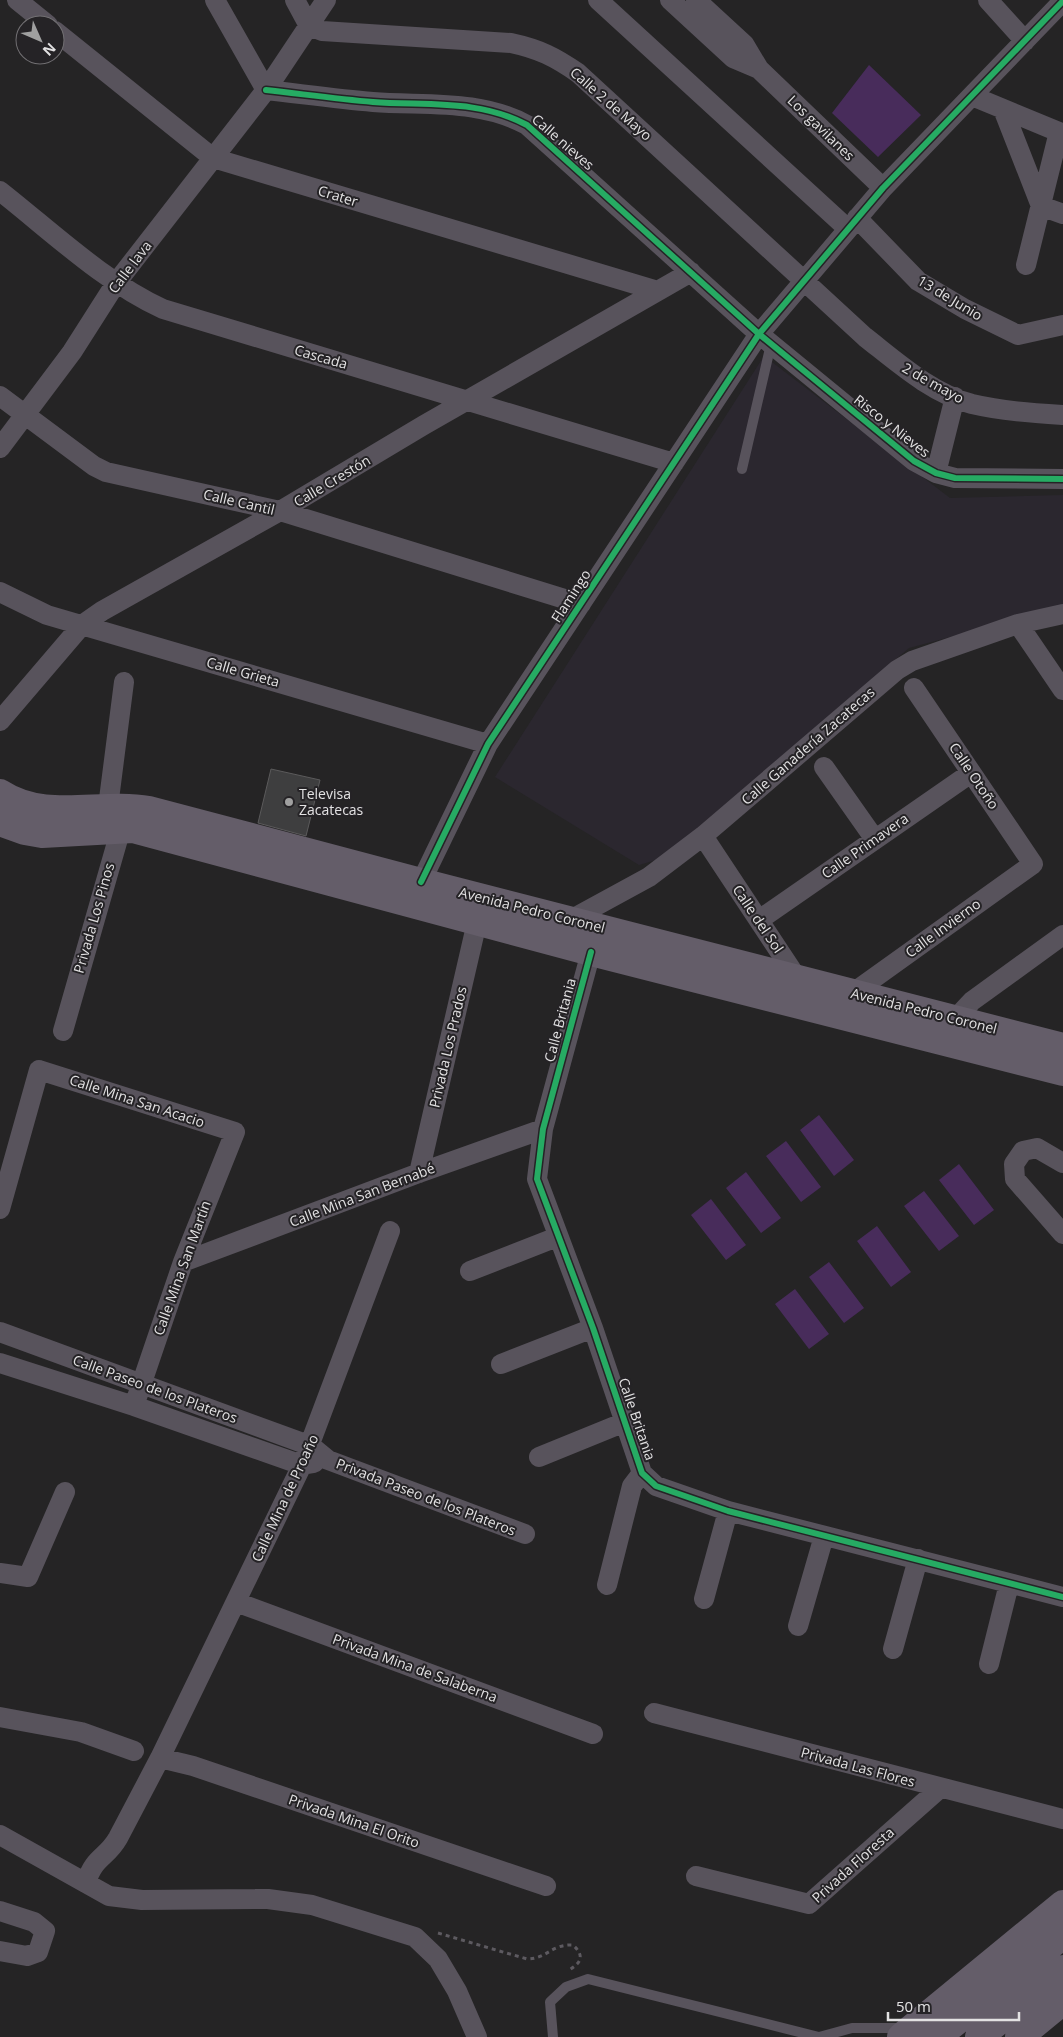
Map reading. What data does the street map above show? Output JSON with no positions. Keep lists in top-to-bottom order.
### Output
{
  "streets": {
    "main road": ["Avenida Pedro Coronel"],
    "street": [
      "Calle 2 de Mayo",
      "Los gavilanes",
      "Calle nieves",
      "Crater",
      "Calle lava",
      "13 de Junio",
      "Cascada",
      "2 de mayo",
      "Risco y Nieves",
      "Calle Crestón",
      "Calle Cantil",
      "Flamingo",
      "Calle Grieta",
      "Calle Ganadería Zacatecas",
      "Calle Otoño",
      "Calle Primavera",
      "Privada Los Pinos",
      "Calle del Sol",
      "Calle Invierno",
      "Calle Britania",
      "Privada Los Prados",
      "Calle Mina San Acacio",
      "Calle Mina San Bernabé",
      "Calle Mina San Martín",
      "Calle Paseo de los Plateros",
      "Privada Paseo de los Plateros",
      "Calle Mina de Proaño",
      "Privada Mina de Salaberna",
      "Privada Las Flores",
      "Privada Mina El Orito",
      "Privada Floresta"
    ]
  },
  "crossings": [
    ["Calle 2 de Mayo", "Calle lava"],
    ["Calle 2 de Mayo", "2 de mayo"],
    ["Calle 2 de Mayo", "Flamingo"],
    ["Los gavilanes", "Flamingo"],
    ["Calle nieves", "Calle lava"],
    ["Calle nieves", "Risco y Nieves"],
    ["Calle nieves", "Calle Crestón"],
    ["Calle nieves", "Flamingo"],
    ["Crater", "Calle lava"],
    ["Crater", "Calle Crestón"],
    ["Calle lava", "Cascada"],
    ["Calle lava", "Calle Cantil"],
    ["13 de Junio", "Flamingo"],
    ["Cascada", "Calle Crestón"],
    ["Cascada", "Flamingo"],
    ["2 de mayo", "Flamingo"],
    ["Risco y Nieves", "Flamingo"],
    ["Calle Crestón", "Calle Cantil"],
    ["Calle Crestón", "Calle Grieta"],
    ["Calle Cantil", "Flamingo"],
    ["Flamingo", "Calle Grieta"],
    ["Flamingo", "Avenida Pedro Coronel"],
    ["Calle Ganadería Zacatecas", "Avenida Pedro Coronel"],
    ["Calle Ganadería Zacatecas", "Calle del Sol"],
    ["Calle Otoño", "Calle Primavera"],
    ["Calle Otoño", "Calle Invierno"],
    ["Calle Primavera", "Calle del Sol"],
    ["Avenida Pedro Coronel", "Privada Los Pinos"],
    ["Avenida Pedro Coronel", "Calle del Sol"],
    ["Avenida Pedro Coronel", "Calle Invierno"],
    ["Avenida Pedro Coronel", "Calle Britania"],
    ["Avenida Pedro Coronel", "Privada Los Prados"],
    ["Calle Britania", "Calle Mina San Bernabé"],
    ["Privada Los Prados", "Calle Mina San Bernabé"],
    ["Calle Mina San Acacio", "Calle Mina San Martín"],
    ["Calle Mina San Bernabé", "Calle Mina San Martín"],
    ["Calle Mina San Martín", "Calle Paseo de los Plateros"],
    ["Calle Paseo de los Plateros", "Privada Paseo de los Plateros"],
    ["Calle Paseo de los Plateros", "Calle Mina de Proaño"],
    ["Privada Paseo de los Plateros", "Calle Mina de Proaño"],
    ["Calle Mina de Proaño", "Privada Mina de Salaberna"],
    ["Calle Mina de Proaño", "Privada Mina El Orito"],
    ["Privada Las Flores", "Privada Floresta"]
  ],
  "places": ["Televisa Zacatecas"],
  "scale_bar": "50 m",
  "north": "bottom right"
}
